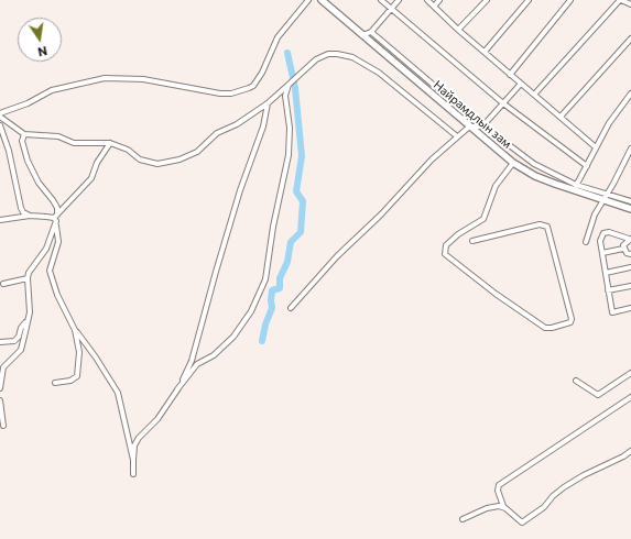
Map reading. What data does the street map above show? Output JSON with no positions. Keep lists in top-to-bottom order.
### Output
{
  "streets": {
    "main road": ["Найрамдлын зам"]
  },
  "north": "bottom"
}
